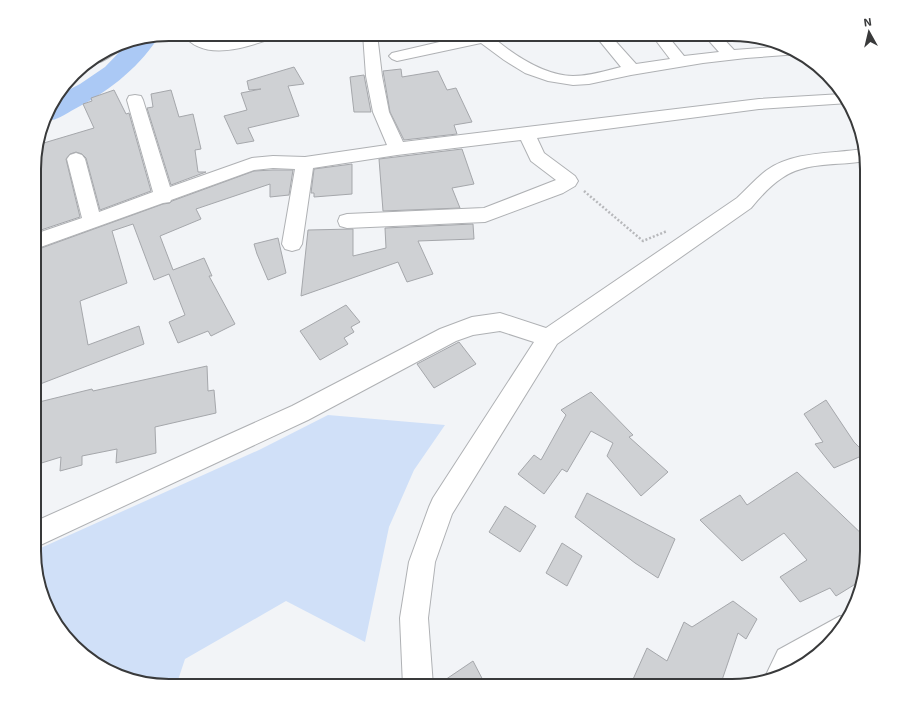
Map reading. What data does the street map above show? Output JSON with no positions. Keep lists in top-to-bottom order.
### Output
{
  "north": "top"
}
